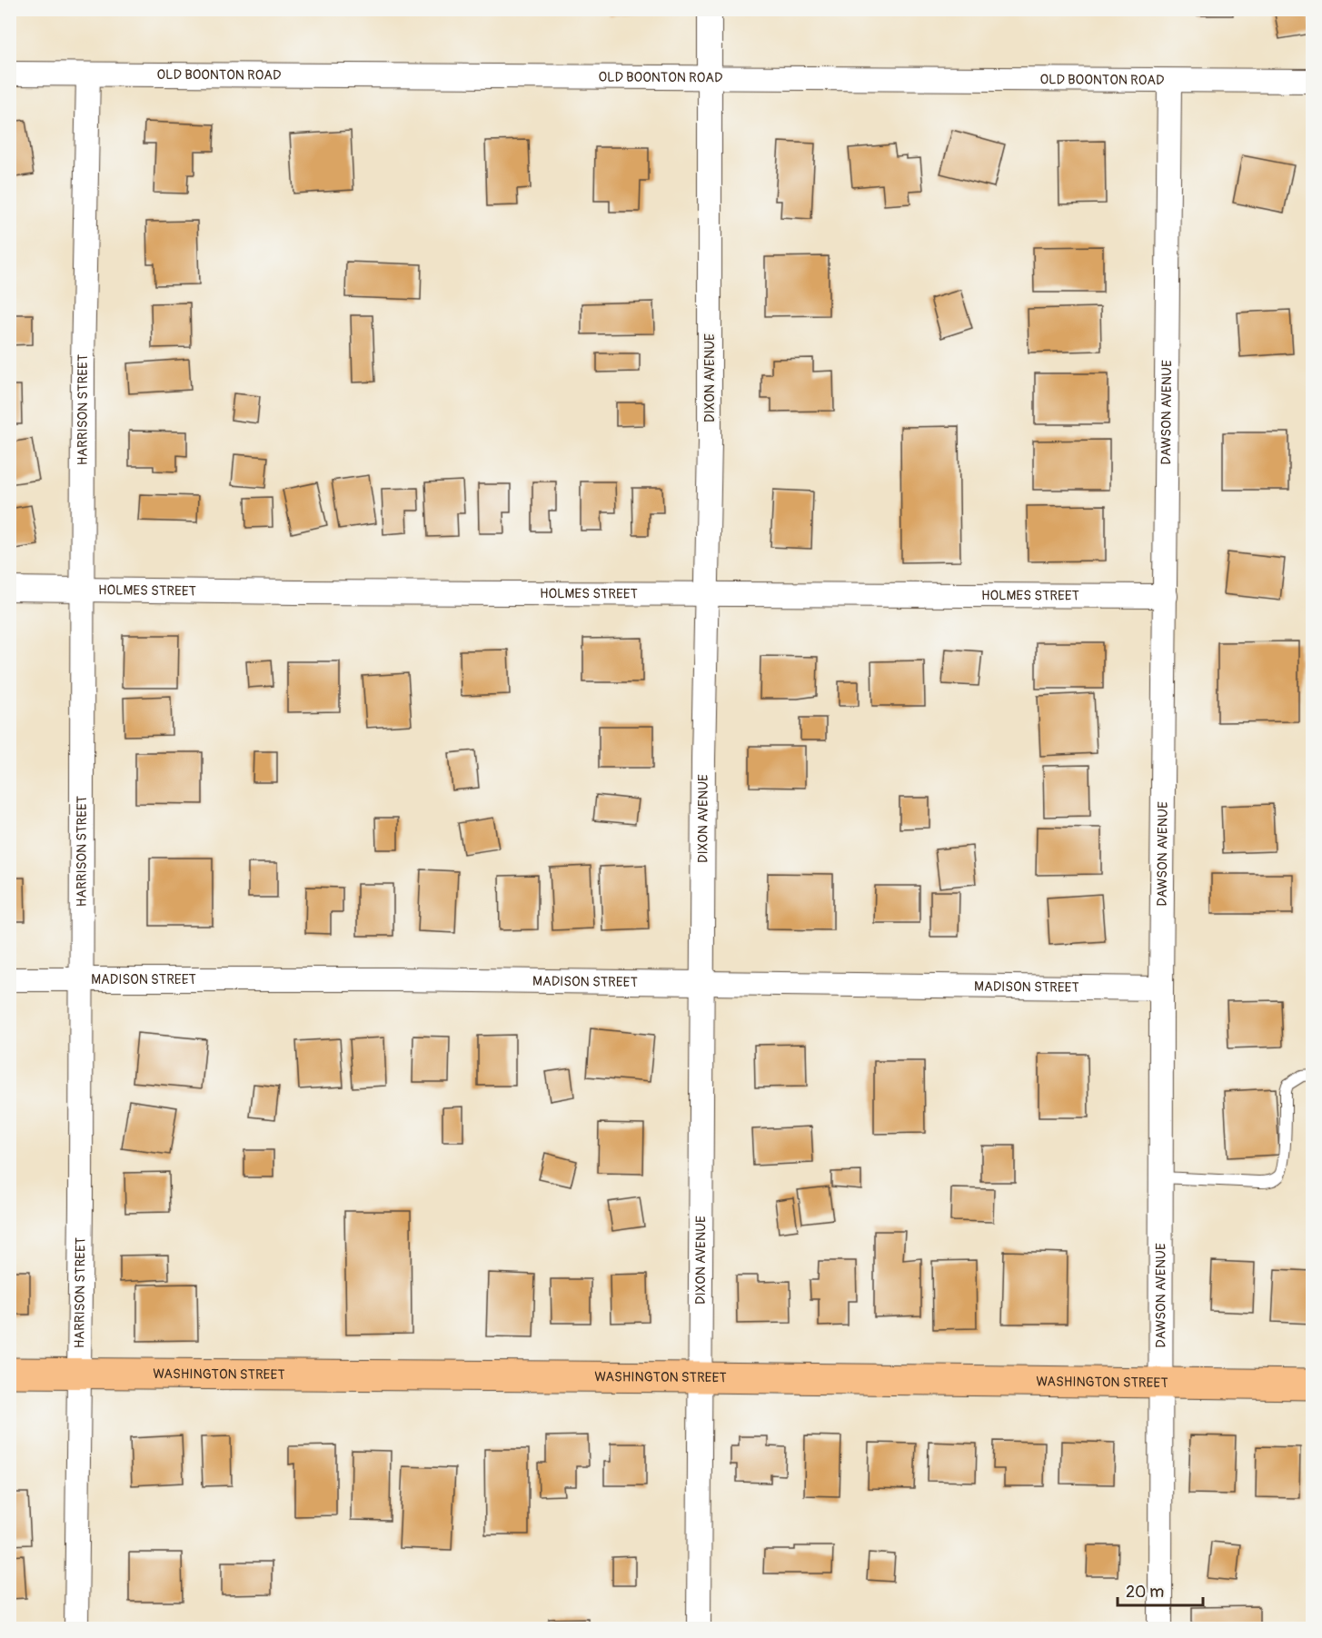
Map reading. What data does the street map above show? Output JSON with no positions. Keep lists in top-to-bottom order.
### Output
{
  "streets": {
    "main road": ["WASHINGTON STREET"],
    "street": [
      "OLD BOONTON ROAD",
      "DIXON AVENUE",
      "HARRISON STREET",
      "DAWSON AVENUE",
      "HOLMES STREET",
      "MADISON STREET"
    ]
  },
  "crossings": [
    ["OLD BOONTON ROAD", "DIXON AVENUE"],
    ["OLD BOONTON ROAD", "HARRISON STREET"],
    ["OLD BOONTON ROAD", "DAWSON AVENUE"],
    ["DIXON AVENUE", "HOLMES STREET"],
    ["DIXON AVENUE", "MADISON STREET"],
    ["DIXON AVENUE", "WASHINGTON STREET"],
    ["HARRISON STREET", "HOLMES STREET"],
    ["HARRISON STREET", "MADISON STREET"],
    ["HARRISON STREET", "WASHINGTON STREET"],
    ["DAWSON AVENUE", "HOLMES STREET"],
    ["DAWSON AVENUE", "MADISON STREET"],
    ["DAWSON AVENUE", "WASHINGTON STREET"]
  ],
  "scale_bar": "20 m"
}
